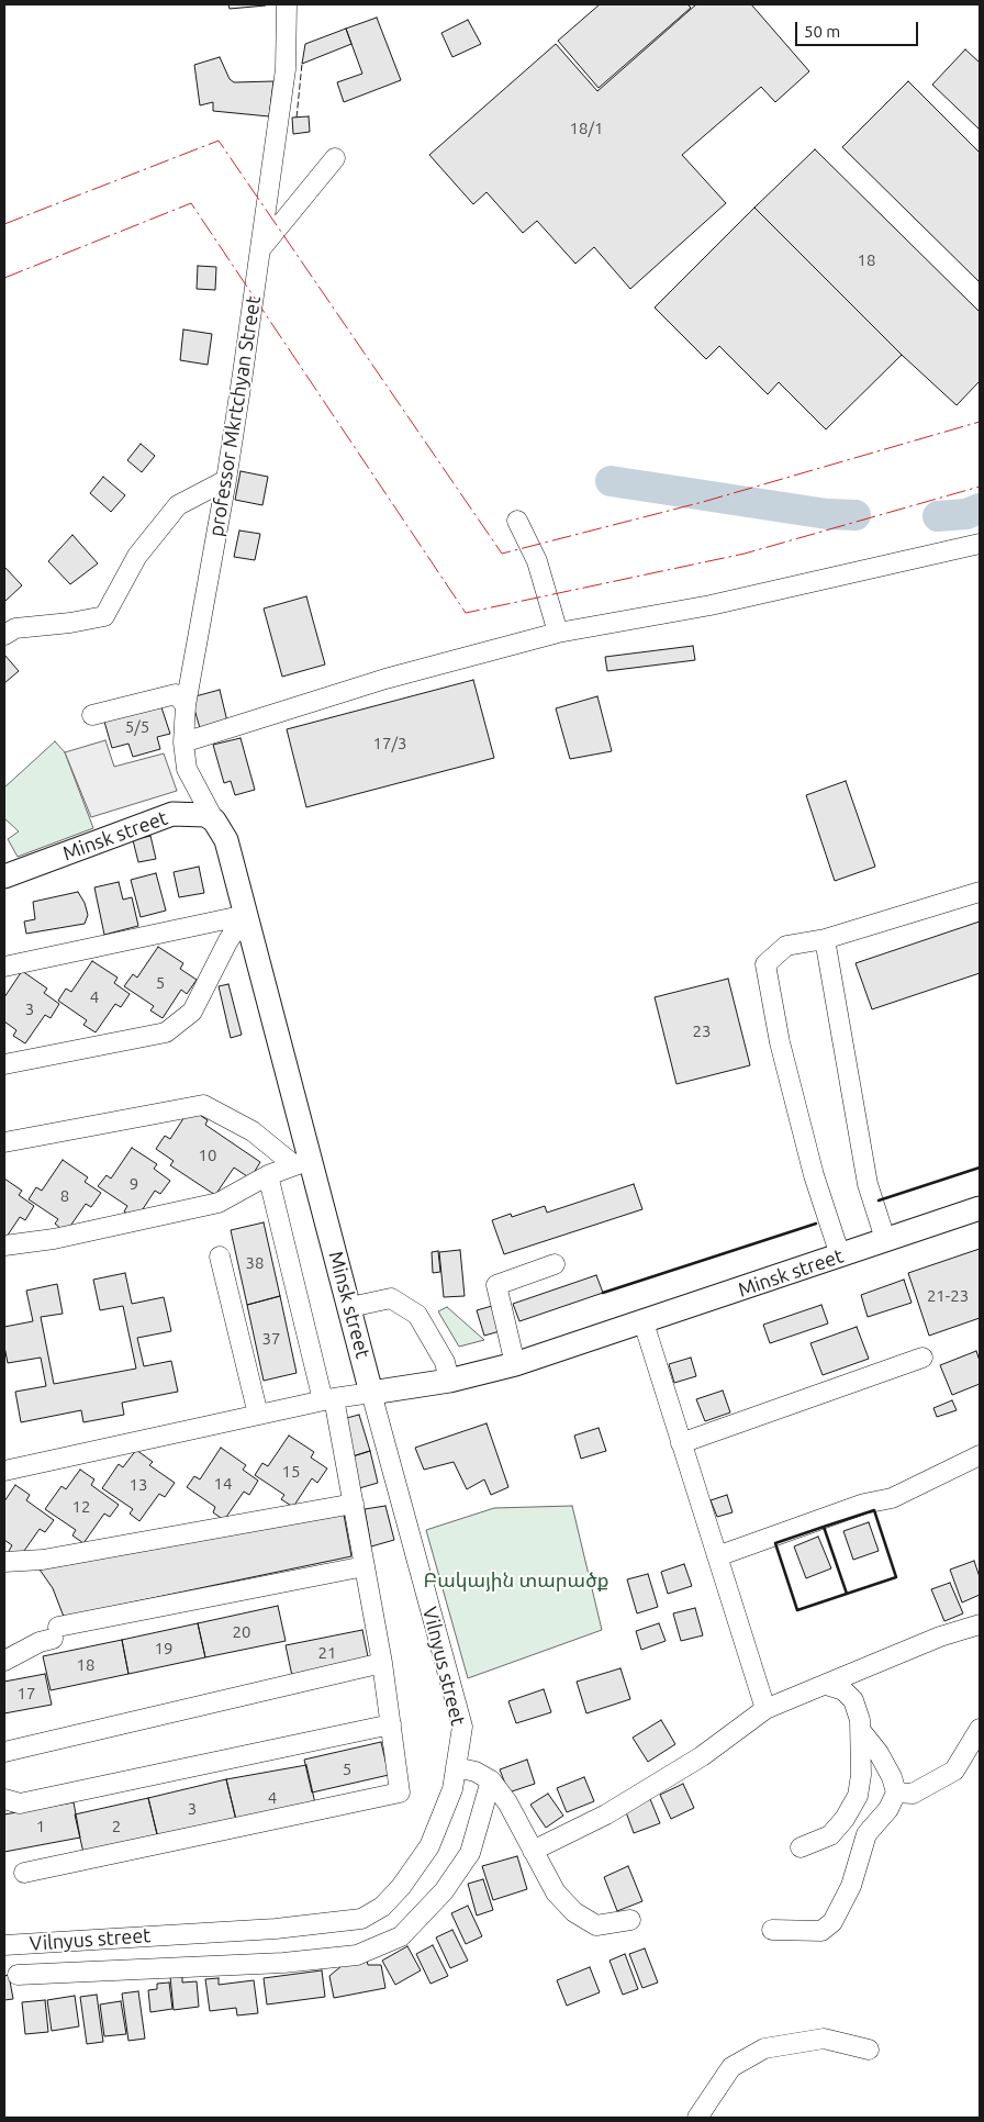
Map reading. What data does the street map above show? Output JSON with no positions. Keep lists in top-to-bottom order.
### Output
{
  "streets": {
    "main road": ["Minsk street"],
    "street": ["professor Mkrtchyan Street", "Vilnyus street"]
  },
  "crossings": [
    ["professor Mkrtchyan Street", "Minsk street"],
    ["Minsk street", "Vilnyus street"]
  ],
  "parks": ["Բակային տարածք"],
  "house_numbers": [
    "18/1",
    "18",
    "5/5",
    "17/3",
    "5",
    "4",
    "3",
    "23",
    "10",
    "9",
    "8",
    "38",
    "21-23",
    "37",
    "15",
    "14",
    "13",
    "12",
    "20",
    "19",
    "21",
    "18",
    "17",
    "5",
    "4",
    "3",
    "1",
    "2"
  ],
  "scale_bar": "50 m"
}
